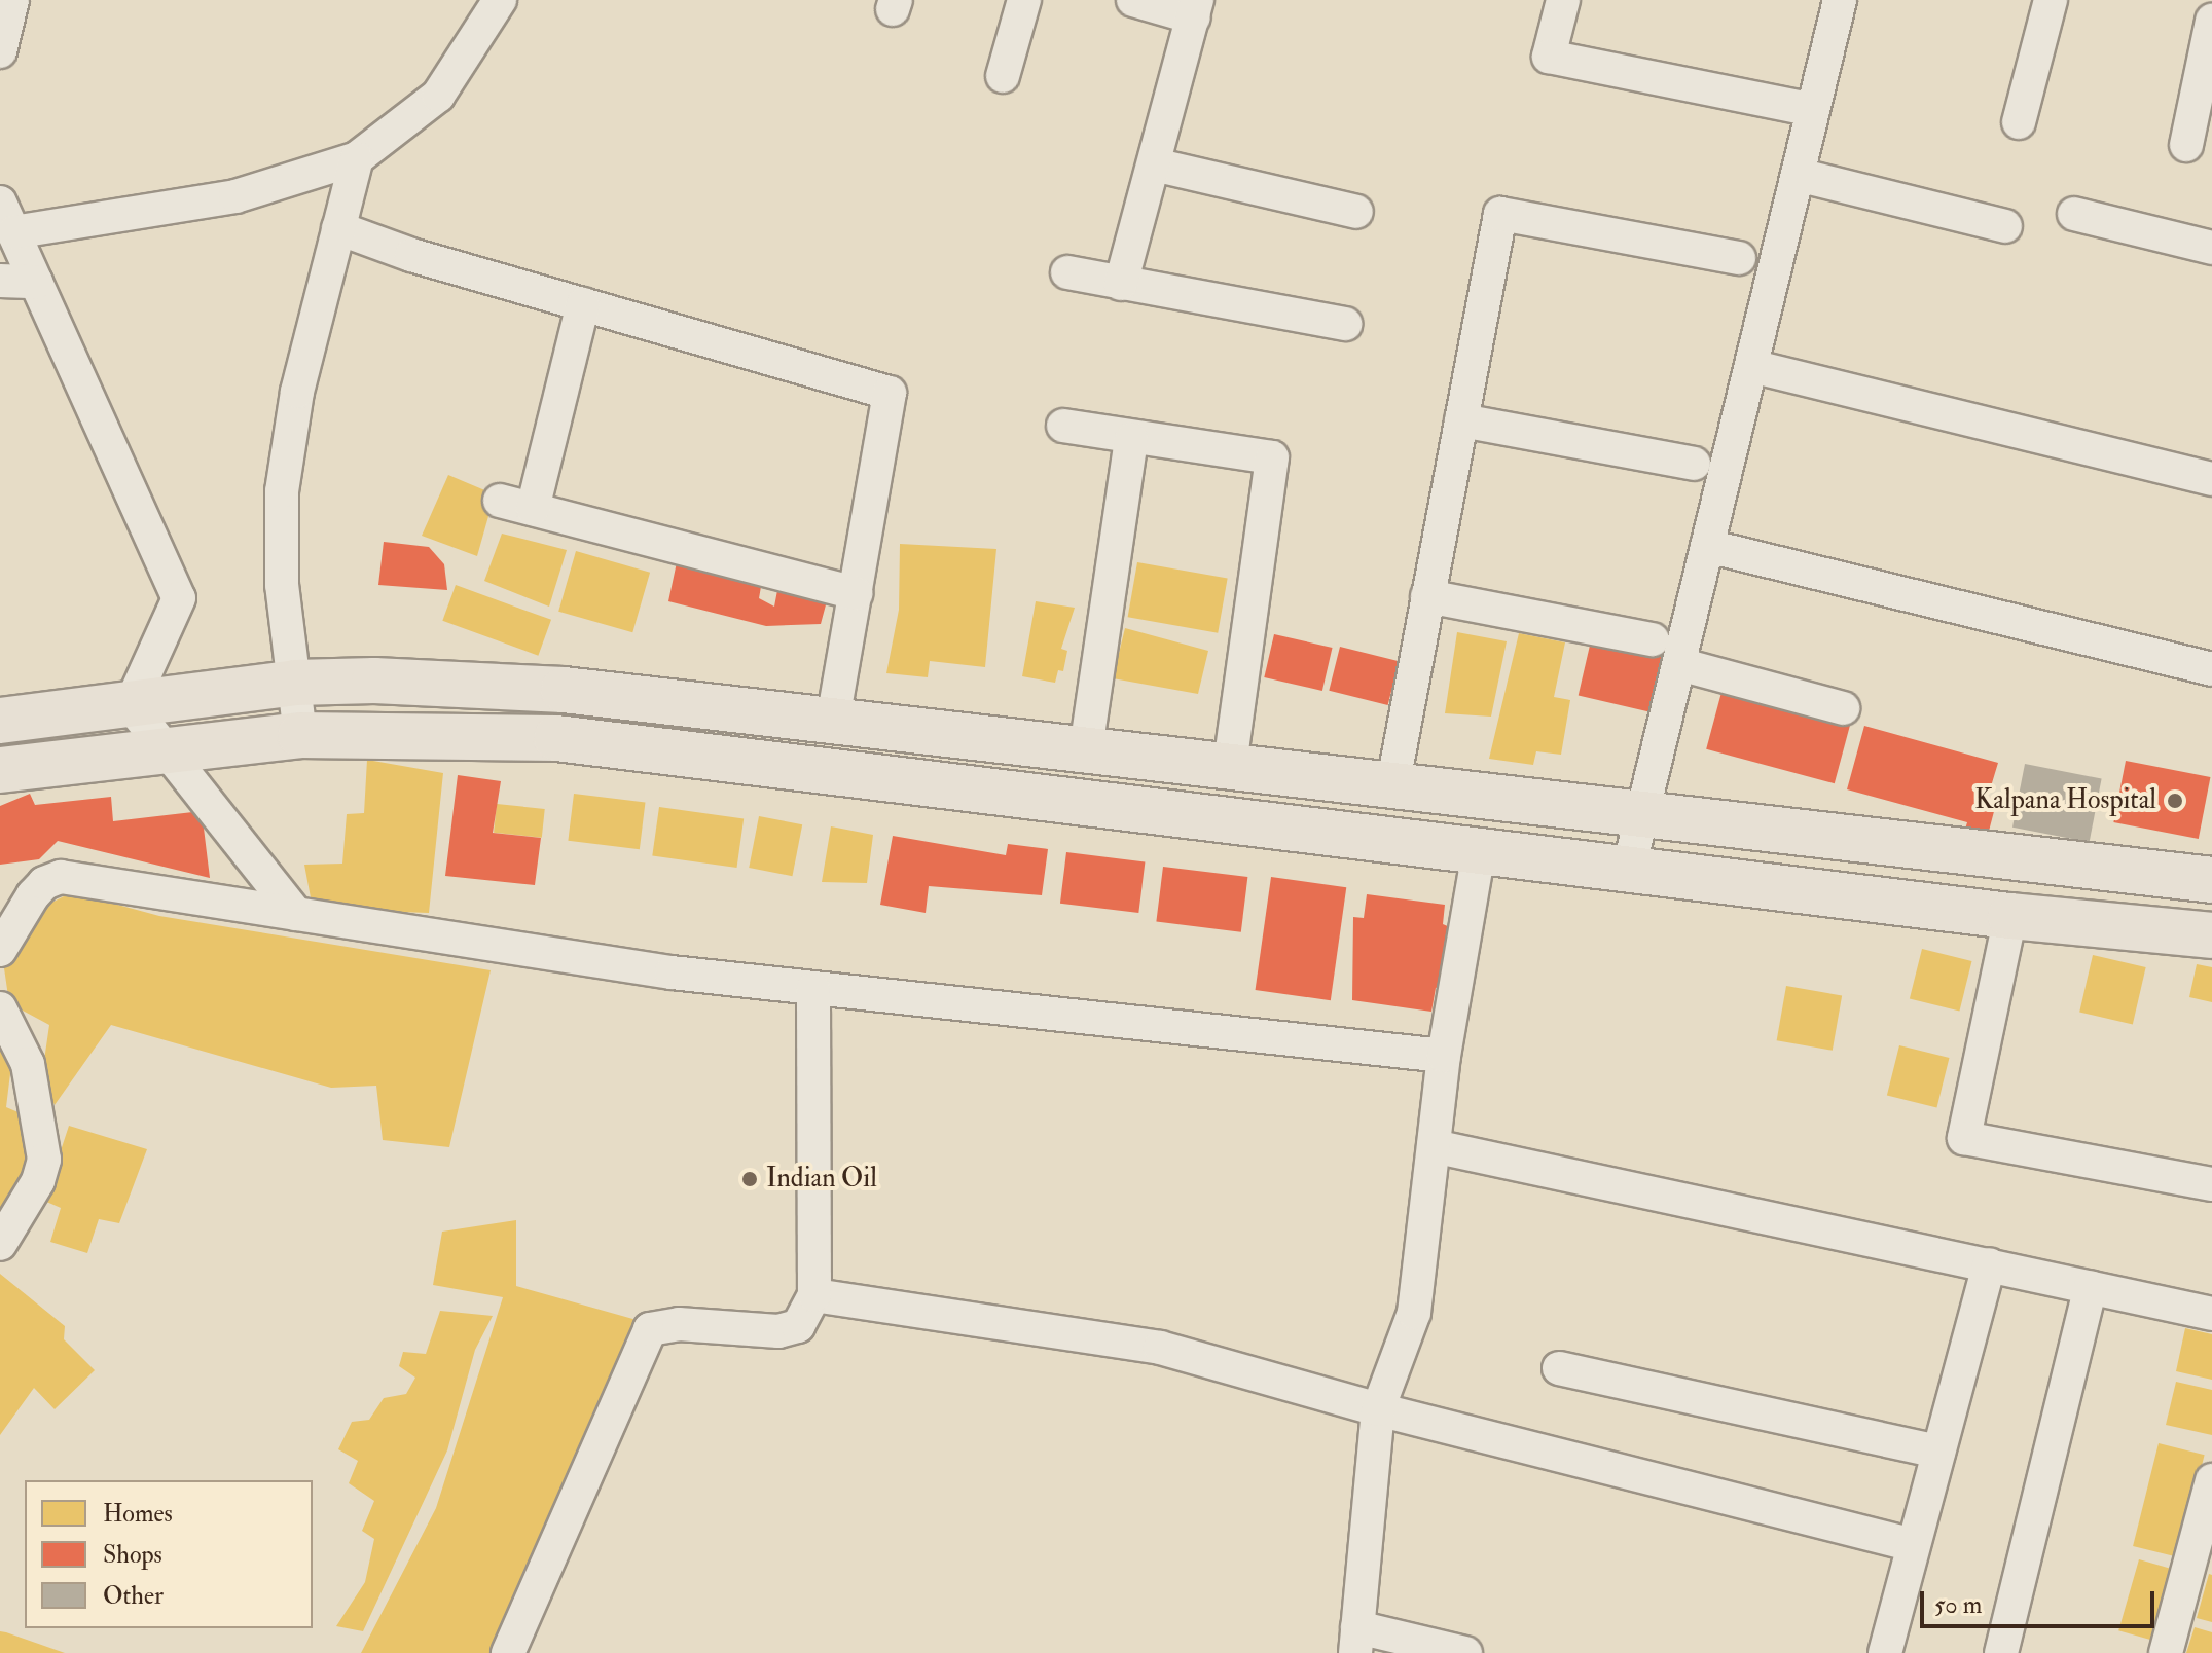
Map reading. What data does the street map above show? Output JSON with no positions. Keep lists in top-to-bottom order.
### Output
{
  "places": ["Kalpana Hospital", "Indian Oil"],
  "legend": ["Homes", "Shops", "Other"],
  "scale_bar": "50 m"
}
